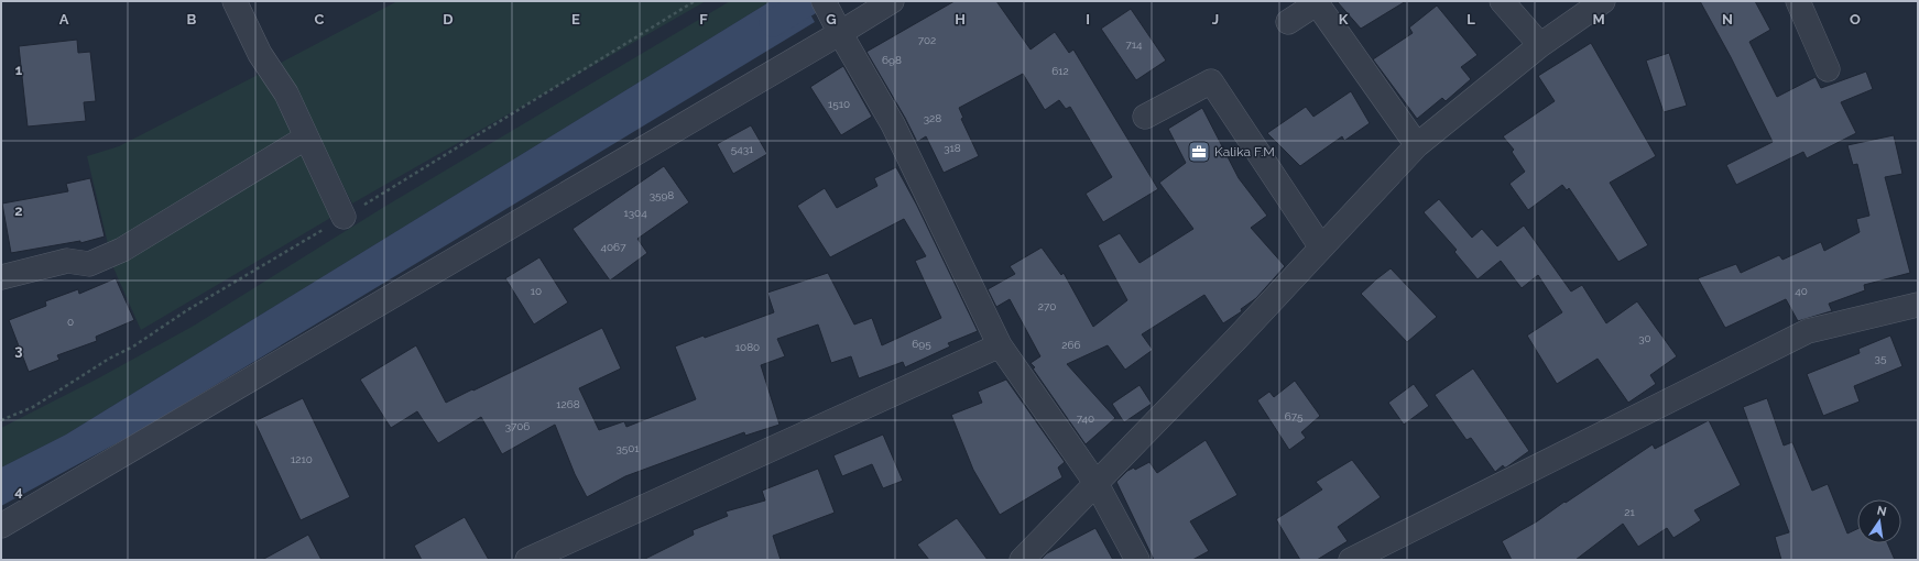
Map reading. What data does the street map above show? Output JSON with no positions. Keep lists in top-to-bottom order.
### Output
{
  "places": {
    "office": ["Kalika F.M"]
  },
  "house_numbers": [
    "702",
    "714",
    "698",
    "612",
    "1510",
    "328",
    "318",
    "5431",
    "3598",
    "1304",
    "4067",
    "10",
    "40",
    "270",
    "0",
    "30",
    "695",
    "266",
    "1080",
    "35",
    "1268",
    "675",
    "740",
    "3706",
    "3501",
    "1210",
    "21"
  ],
  "north": "top",
  "grid": {
    "columns": [
      "A",
      "B",
      "C",
      "D",
      "E",
      "F",
      "G",
      "H",
      "I",
      "J",
      "K",
      "L",
      "M",
      "N",
      "O"
    ],
    "rows": [
      "1",
      "2",
      "3",
      "4"
    ]
  }
}
